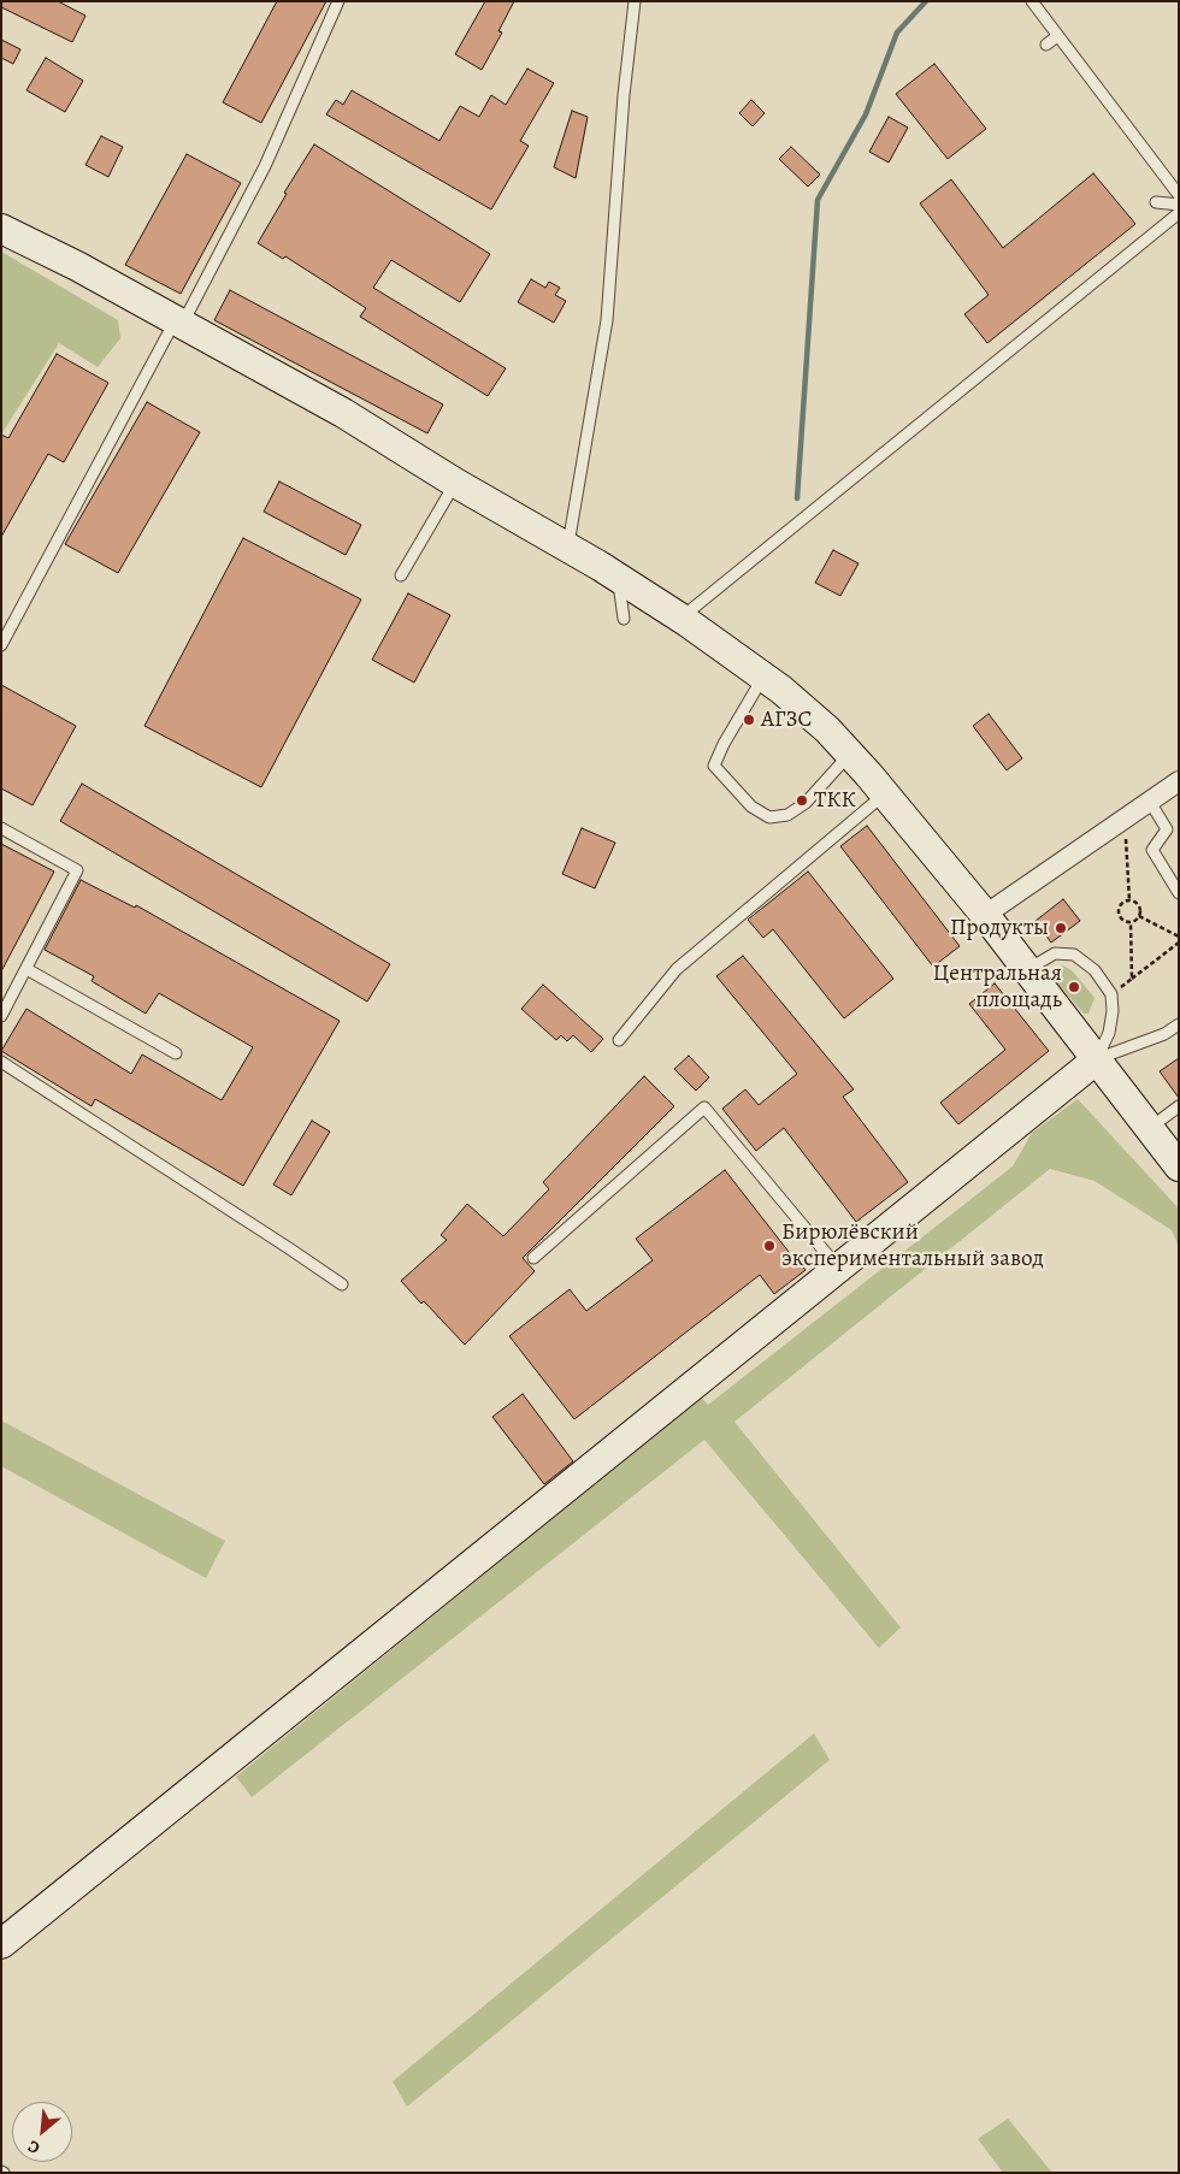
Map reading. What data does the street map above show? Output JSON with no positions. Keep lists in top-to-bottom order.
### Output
{
  "places": [
    "АГЗС",
    "ТКК",
    "Продукты",
    "Центральная площадь",
    "Бирюлёвский экспериментальный завод"
  ],
  "north": "bottom left"
}
